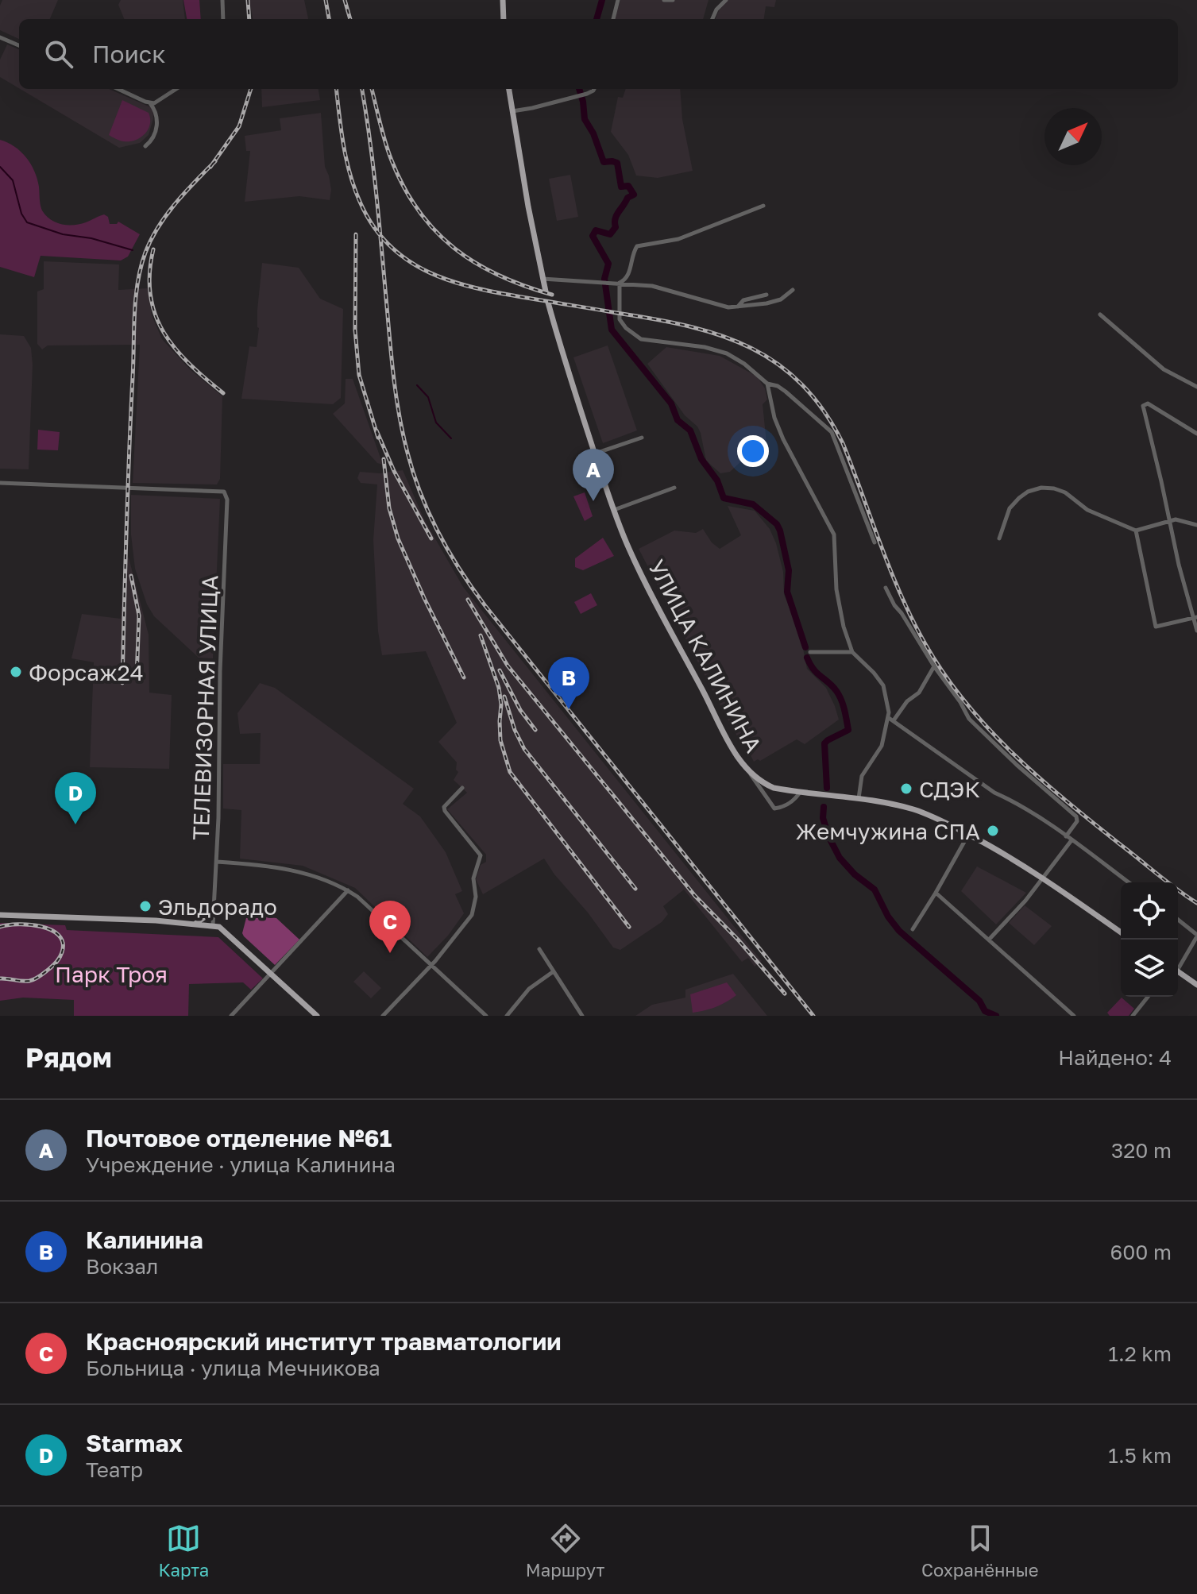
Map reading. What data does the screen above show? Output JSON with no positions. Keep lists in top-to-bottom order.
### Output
{
  "streets": {
    "main road": ["УЛИЦА КАЛИНИНА"],
    "street": ["ТЕЛЕВИЗОРНАЯ УЛИЦА"]
  },
  "parks": ["Парк Троя"],
  "places": [
    "Форсаж24",
    "СДЭК",
    "Жемчужина СПА",
    "Эльдорадо"
  ],
  "north": "top right",
  "page": {
    "search": "Поиск",
    "pins": [
      "A",
      "B",
      "D",
      "C"
    ],
    "heading": ["Рядом", "Найдено: 4"],
    "list": [
      {
        "mark": "A",
        "name": "Почтовое отделение №61",
        "note": "Учреждение · улица Калинина",
        "value": "320 m"
      },
      {
        "mark": "B",
        "name": "Калинина",
        "note": "Вокзал",
        "value": "600 m"
      },
      {
        "mark": "C",
        "name": "Красноярский институт травматологии",
        "note": "Больница · улица Мечникова",
        "value": "1.2 km"
      },
      {
        "mark": "D",
        "name": "Starmax",
        "note": "Театр",
        "value": "1.5 km"
      }
    ],
    "nav": ["Карта", "Маршрут", "Сохранённые"]
  }
}
